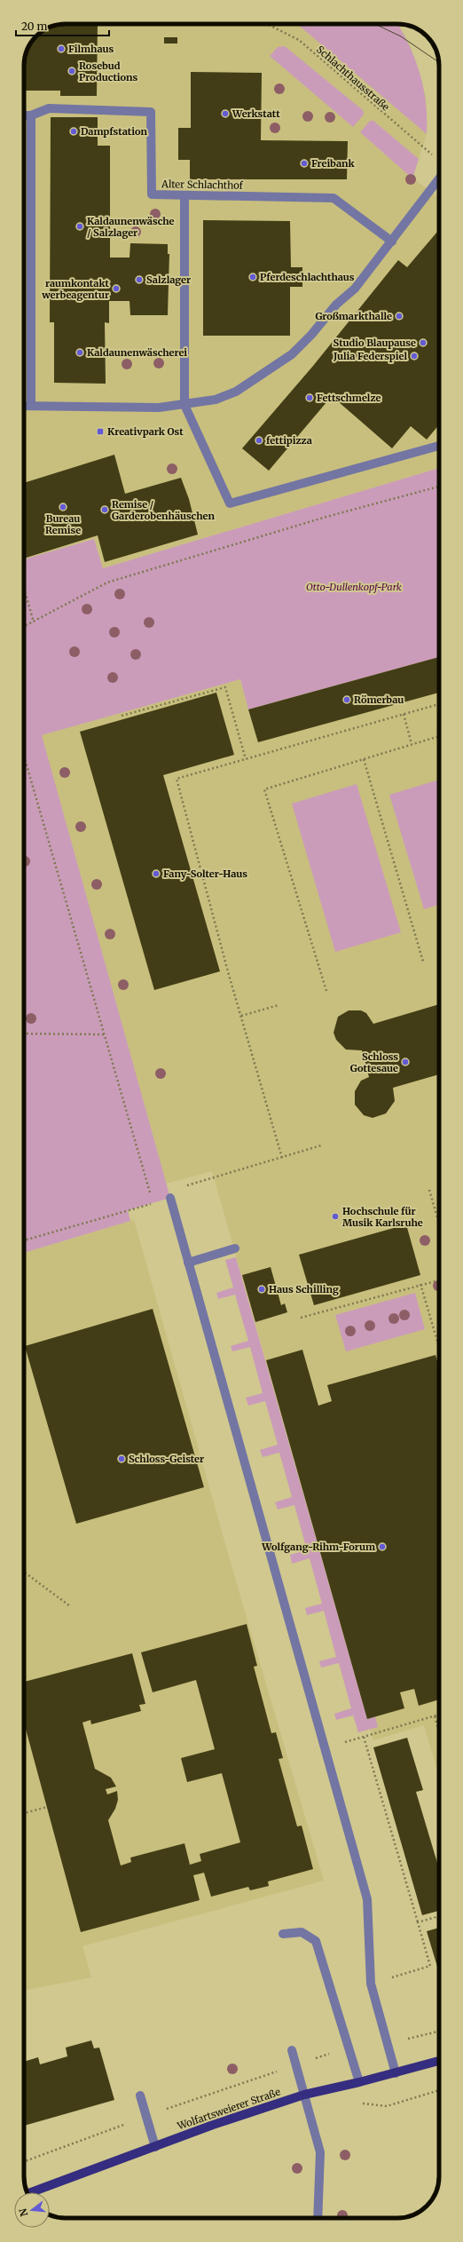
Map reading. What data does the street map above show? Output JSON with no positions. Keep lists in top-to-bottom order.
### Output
{
  "streets": {
    "main road": ["Wolfartsweierer Straße"],
    "street": ["Alter Schlachthof"],
    "path": ["Schlachthausstraße"]
  },
  "parks": ["Otto-Dullenkopf-Park"],
  "places": {
    "other": [
      "Filmhaus",
      "Rosebud Productions",
      "Werkstatt",
      "Dampfstation",
      "Freibank",
      "Kaldaunenwäsche / Salzlager",
      "Pferdeschlachthaus",
      "Salzlager",
      "raumkontakt werbeagentur",
      "Großmarkthalle",
      "Studio Blaupause",
      "Kaldaunenwäscherei",
      "Julia Federspiel",
      "Fettschmelze",
      "fettipizza",
      "Bureau Remise",
      "Remise / Garderobenhäuschen",
      "Römerbau",
      "Fany-Solter-Haus",
      "Schloss Gottesaue",
      "Hochschule für Musik Karlsruhe",
      "Haus Schilling",
      "Schloss-Geister",
      "Wolfgang-Rihm-Forum"
    ],
    "transit": ["Kreativpark Ost"]
  },
  "scale_bar": "20 m",
  "north": "left"
}
